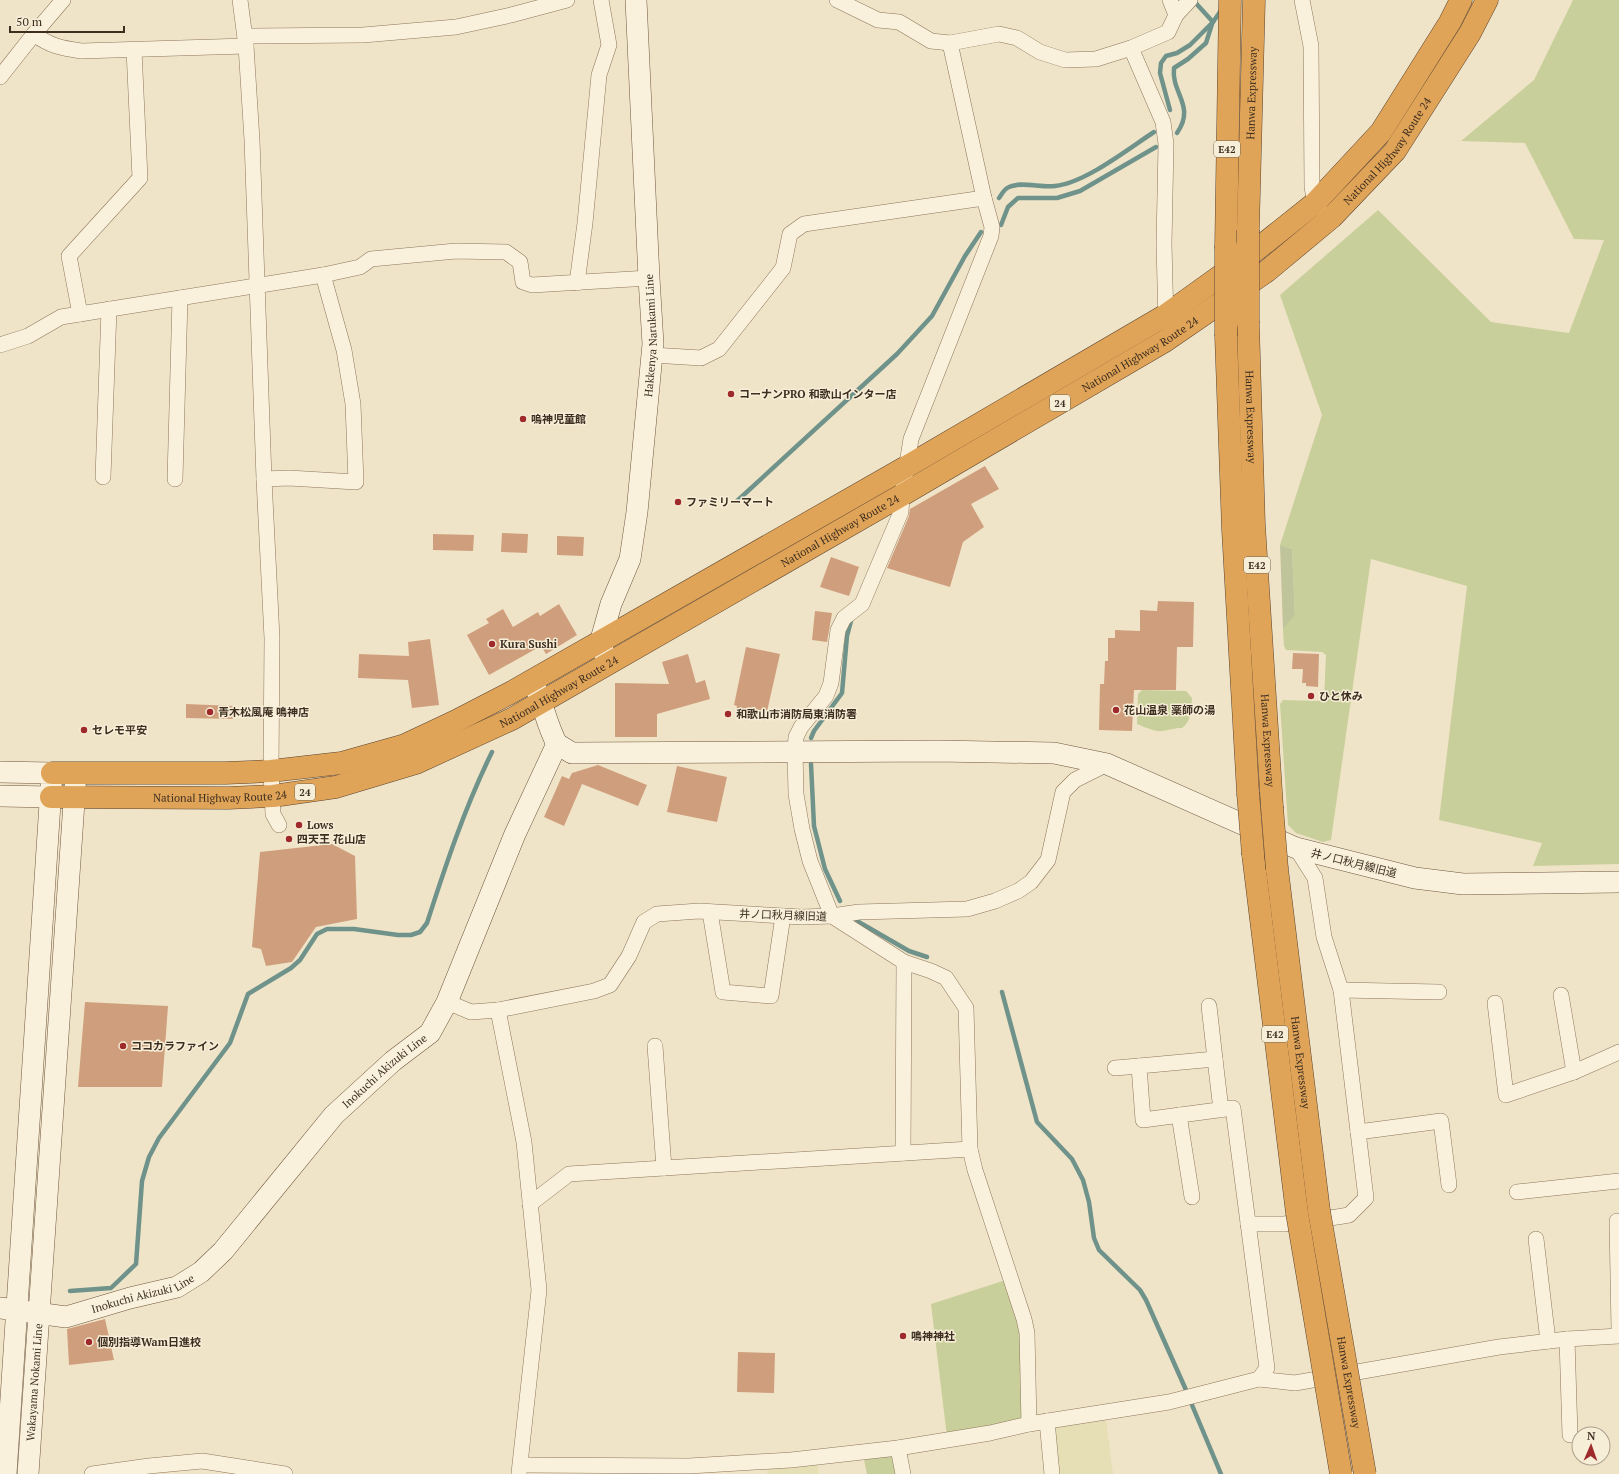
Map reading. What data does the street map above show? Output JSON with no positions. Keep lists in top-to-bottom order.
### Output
{
  "streets": {
    "highway": [
      "Hanwa Expressway",
      "E42",
      "National Highway Route 24",
      "24"
    ],
    "street": [
      "Hakkenya Narukami Line",
      "井ノ口秋月線旧道",
      "Inokuchi Akizuki Line",
      "Wakayama Nokami Line"
    ]
  },
  "crossings": [
    ["National Highway Route 24", "Hakkenya Narukami Line"],
    ["井ノ口秋月線旧道", "Inokuchi Akizuki Line"],
    ["Inokuchi Akizuki Line", "Wakayama Nokami Line"]
  ],
  "places": [
    "コーナンPRO 和歌山インター店",
    "嗚神児童館",
    "ファミリーマート",
    "Kura Sushi",
    "ひと休み",
    "花山温泉 薬師の湯",
    "青木松風庵 鳴神店",
    "和歌山市消防局東消防署",
    "セレモ平安",
    "Lows",
    "四天王 花山店",
    "ココカラファイン",
    "鳴神神社",
    "個別指導Wam日進校"
  ],
  "scale_bar": "50 m",
  "north": "top"
}
